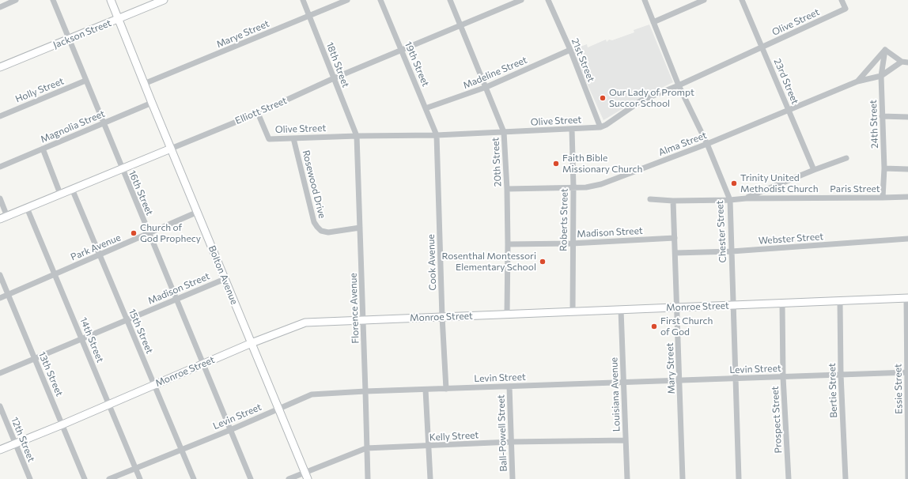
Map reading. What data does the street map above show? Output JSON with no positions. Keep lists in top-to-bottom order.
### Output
{
  "streets": {
    "main road": [
      "Jackson Street",
      "Elliott Street",
      "Bolton Avenue",
      "Monroe Street"
    ],
    "street": [
      "Olive Street",
      "Marye Street",
      "21st Street",
      "19th Street",
      "18th Street",
      "Madeline Street",
      "23rd Street",
      "Holly Street",
      "24th Street",
      "Magnolia Street",
      "Alma Street",
      "20th Street",
      "Rosewood Drive",
      "Paris Street",
      "16th Street",
      "Roberts Street",
      "Chester Street",
      "Madison Street",
      "Webster Street",
      "Park Avenue",
      "Cook Avenue",
      "Florence Avenue",
      "15th Street",
      "14th Street",
      "Mary Street",
      "Levin Street",
      "13th Street",
      "Essie Street",
      "Bertie Street",
      "Louisiana Avenue",
      "Prospect Street",
      "Ball-Powell Street",
      "Kelly Street",
      "12th Street"
    ]
  },
  "crossings": [
    ["Olive Street", "21st Street"],
    ["Olive Street", "19th Street"],
    ["Olive Street", "18th Street"],
    ["Olive Street", "23rd Street"],
    ["Olive Street", "Elliott Street"],
    ["Olive Street", "20th Street"],
    ["Olive Street", "Rosewood Drive"],
    ["Olive Street", "Roberts Street"],
    ["Olive Street", "Chester Street"],
    ["Olive Street", "Cook Avenue"],
    ["Olive Street", "Florence Avenue"],
    ["Jackson Street", "16th Street"],
    ["Jackson Street", "Bolton Avenue"],
    ["Marye Street", "18th Street"],
    ["Marye Street", "Bolton Avenue"],
    ["21st Street", "Madeline Street"],
    ["19th Street", "Madeline Street"],
    ["19th Street", "Elliott Street"],
    ["19th Street", "Cook Avenue"],
    ["18th Street", "Elliott Street"],
    ["18th Street", "Florence Avenue"],
    ["Madeline Street", "20th Street"],
    ["23rd Street", "Alma Street"],
    ["Holly Street", "16th Street"],
    ["Elliott Street", "20th Street"],
    ["Elliott Street", "16th Street"],
    ["Elliott Street", "Bolton Avenue"],
    ["Elliott Street", "15th Street"],
    ["Elliott Street", "14th Street"],
    ["24th Street", "Alma Street"],
    ["24th Street", "Paris Street"],
    ["Magnolia Street", "16th Street"],
    ["Magnolia Street", "Bolton Avenue"],
    ["Alma Street", "20th Street"],
    ["Alma Street", "Roberts Street"],
    ["Alma Street", "Chester Street"],
    ["20th Street", "Madison Street"],
    ["20th Street", "Monroe Street"],
    ["Rosewood Drive", "Florence Avenue"],
    ["Paris Street", "Chester Street"],
    ["Paris Street", "Mary Street"],
    ["16th Street", "Madison Street"],
    ["16th Street", "Park Avenue"],
    ["16th Street", "Monroe Street"],
    ["16th Street", "Levin Street"],
    ["Roberts Street", "Madison Street"],
    ["Roberts Street", "Monroe Street"],
    ["Chester Street", "Webster Street"],
    ["Chester Street", "Monroe Street"],
    ["Chester Street", "Levin Street"],
    ["Madison Street", "Bolton Avenue"],
    ["Madison Street", "15th Street"],
    ["Madison Street", "14th Street"],
    ["Madison Street", "Mary Street"],
    ["Madison Street", "13th Street"],
    ["Webster Street", "Mary Street"],
    ["Park Avenue", "Bolton Avenue"],
    ["Park Avenue", "15th Street"],
    ["Park Avenue", "14th Street"],
    ["Park Avenue", "13th Street"],
    ["Cook Avenue", "Monroe Street"],
    ["Cook Avenue", "Levin Street"],
    ["Bolton Avenue", "Monroe Street"],
    ["Bolton Avenue", "Levin Street"],
    ["Bolton Avenue", "Kelly Street"],
    ["Monroe Street", "Florence Avenue"],
    ["Monroe Street", "15th Street"],
    ["Monroe Street", "14th Street"],
    ["Monroe Street", "Mary Street"],
    ["Monroe Street", "13th Street"],
    ["Monroe Street", "Essie Street"],
    ["Monroe Street", "Bertie Street"],
    ["Monroe Street", "Louisiana Avenue"],
    ["Monroe Street", "Prospect Street"],
    ["Monroe Street", "12th Street"],
    ["Florence Avenue", "Levin Street"],
    ["Florence Avenue", "Kelly Street"],
    ["15th Street", "Levin Street"],
    ["14th Street", "Levin Street"],
    ["Mary Street", "Levin Street"],
    ["Levin Street", "Essie Street"],
    ["Levin Street", "Bertie Street"],
    ["Levin Street", "Louisiana Avenue"],
    ["Levin Street", "Prospect Street"],
    ["Levin Street", "Ball-Powell Street"],
    ["Louisiana Avenue", "Kelly Street"],
    ["Ball-Powell Street", "Kelly Street"]
  ],
  "places": [
    "Our Lady of Prompt Succor School",
    "Faith Bible Missionary Church",
    "Trinity United Methodist Church",
    "Church of God Prophecy",
    "Rosenthal Montessori Elementary School",
    "First Church of God"
  ]
}
